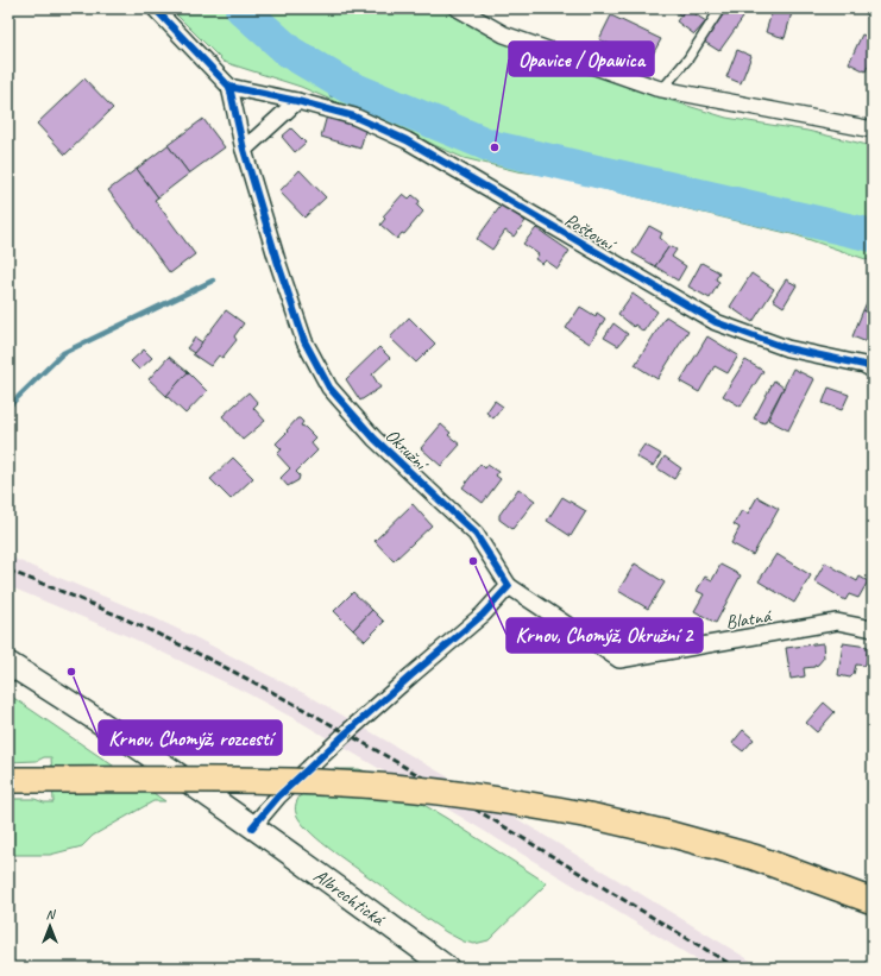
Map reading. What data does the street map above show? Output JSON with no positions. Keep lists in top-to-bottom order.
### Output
{
  "streets": {
    "main road": ["Albrechtická"],
    "street": ["Poštovní", "Okružní", "Blatná"]
  },
  "crossings": [
    ["Poštovní", "Okružní"],
    ["Okružní", "Blatná"]
  ],
  "places": ["Opavice / Opawica", "Krnov, Chomýž, Okružní 2", "Krnov, Chomýž, rozcestí"],
  "north": "top"
}
